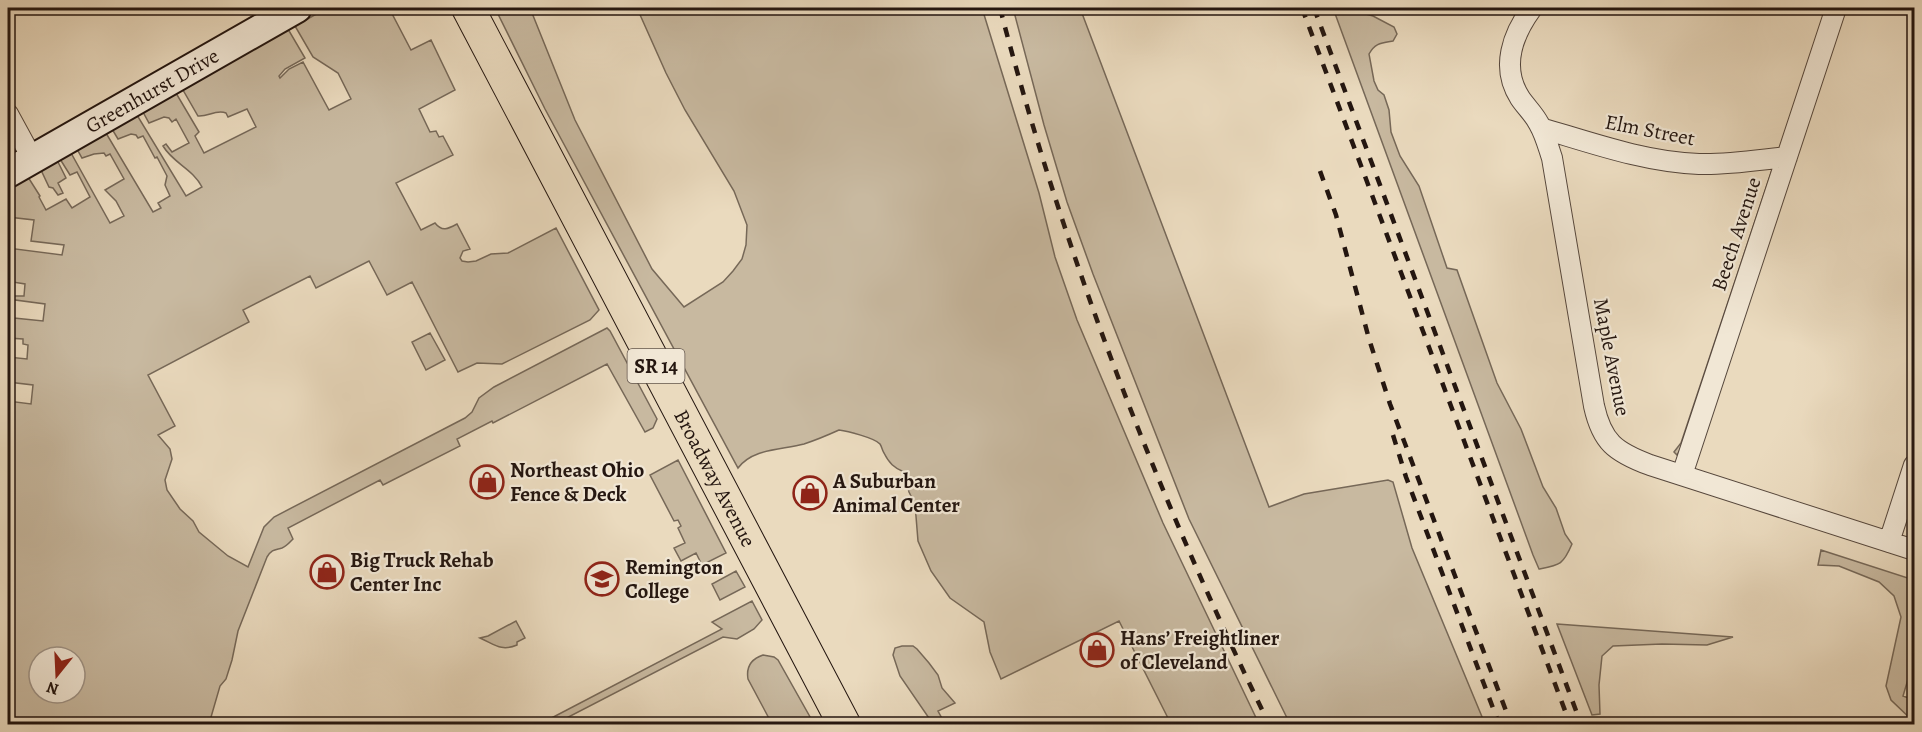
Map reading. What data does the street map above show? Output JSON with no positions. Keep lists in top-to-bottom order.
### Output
{
  "streets": {
    "main road": ["SR 14", "Broadway Avenue"],
    "street": [
      "Greenhurst Drive",
      "Elm Street",
      "Beech Avenue",
      "Maple Avenue"
    ]
  },
  "crossings": [
    ["Elm Street", "Beech Avenue"],
    ["Elm Street", "Maple Avenue"],
    ["Beech Avenue", "Maple Avenue"]
  ],
  "places": {
    "shop": [
      "Northeast Ohio Fence & Deck",
      "A Suburban Animal Center",
      "Big Truck Rehab Center Inc",
      "Hans’ Freightliner of Cleveland"
    ],
    "school or university": ["Remington College"]
  },
  "north": "bottom"
}
